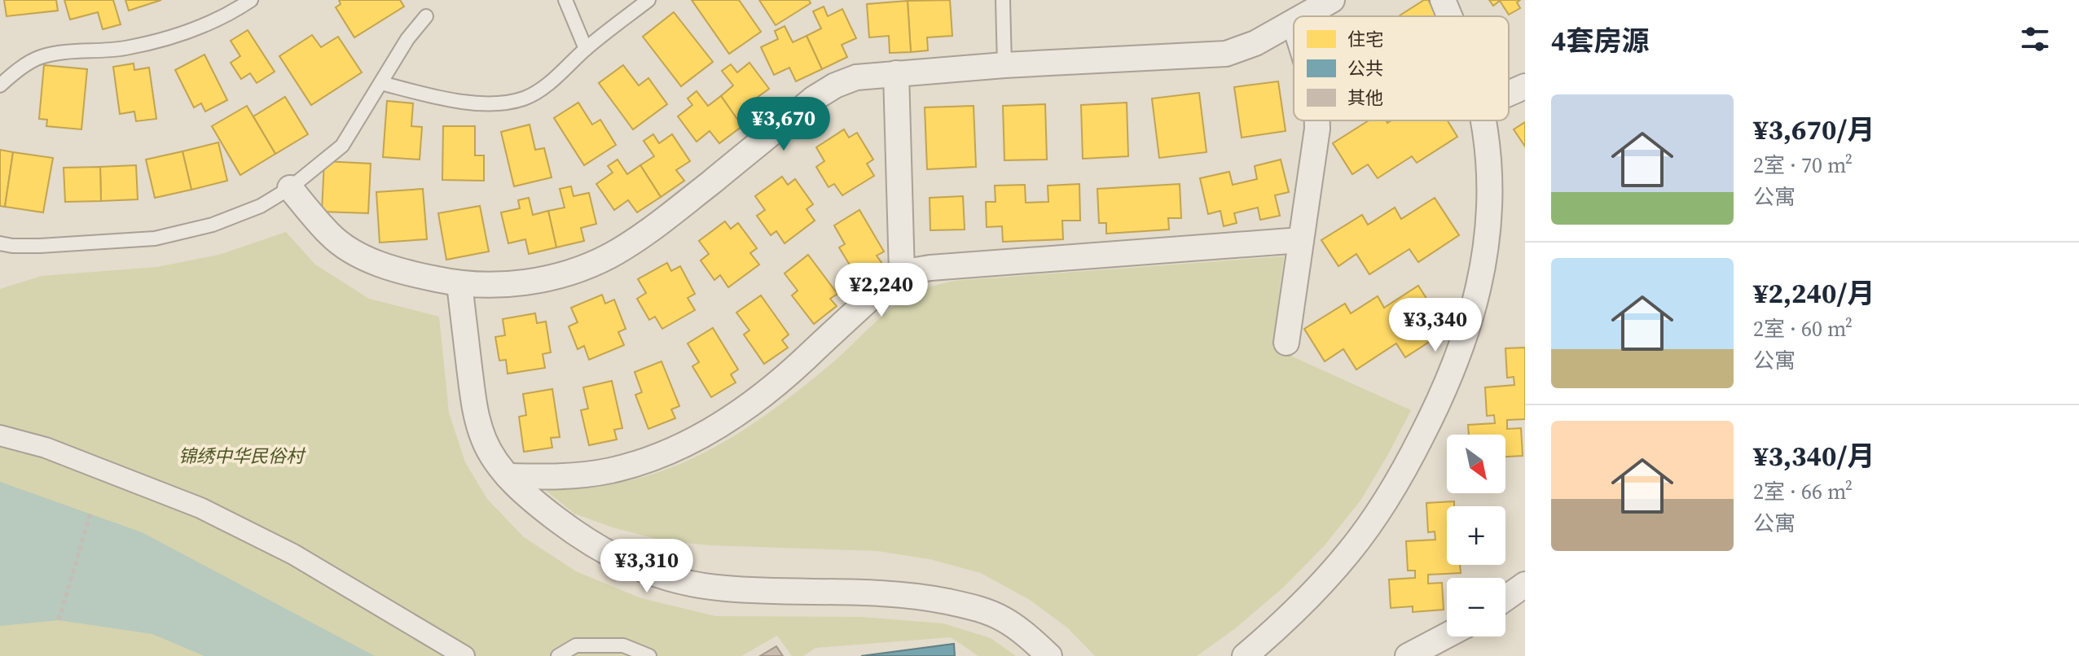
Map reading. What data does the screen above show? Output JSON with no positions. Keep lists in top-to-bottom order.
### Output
{
  "parks": ["锦绣中华民俗村"],
  "legend": ["住宅", "公共", "其他"],
  "north": "bottom right",
  "page": {
    "heading": "4套房源",
    "list": [
      {
        "name": "¥3,670/月",
        "note": "2室 · 70 m² · 公寓"
      },
      {
        "name": "¥2,240/月",
        "note": "2室 · 60 m² · 公寓"
      },
      {
        "name": "¥3,340/月",
        "note": "2室 · 66 m² · 公寓"
      }
    ],
    "price": [
      "¥3,670",
      "¥2,240",
      "¥3,340",
      "¥3,310"
    ],
    "map_buttons": ["+", "−"]
  }
}
